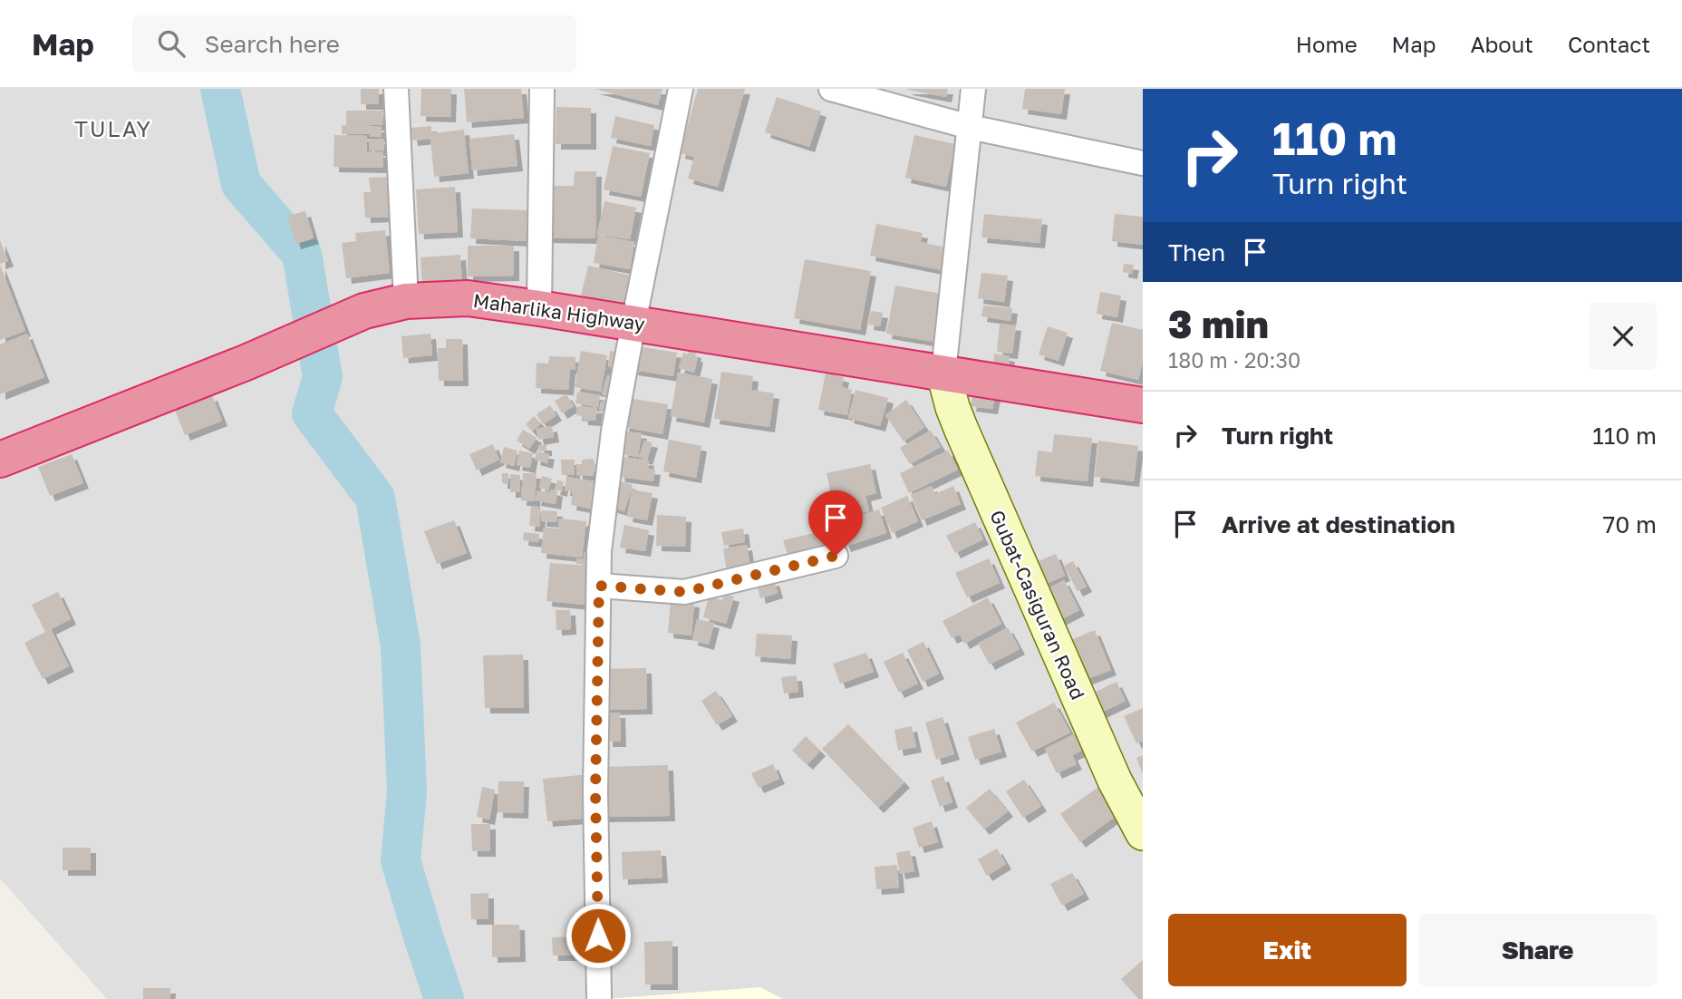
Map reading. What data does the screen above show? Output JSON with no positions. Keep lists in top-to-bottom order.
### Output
{
  "streets": {
    "highway": ["Maharlika Highway"],
    "main road": ["Gubat-Casiguran Road"]
  },
  "crossings": [
    ["Maharlika Highway", "Gubat-Casiguran Road"]
  ],
  "districts": ["TULAY"],
  "page": {
    "header": "Map",
    "search": "Search here",
    "nav": [
      "Home",
      "Map",
      "About",
      "Contact"
    ],
    "turn": ["110 m", "Turn right"],
    "then": "Then",
    "heading": ["3 min", "180 m · 20:30"],
    "list": [
      {
        "name": "Turn right",
        "value": "110 m"
      },
      {
        "name": "Arrive at destination",
        "value": "70 m"
      }
    ],
    "buttons": ["Exit", "Share"]
  }
}
